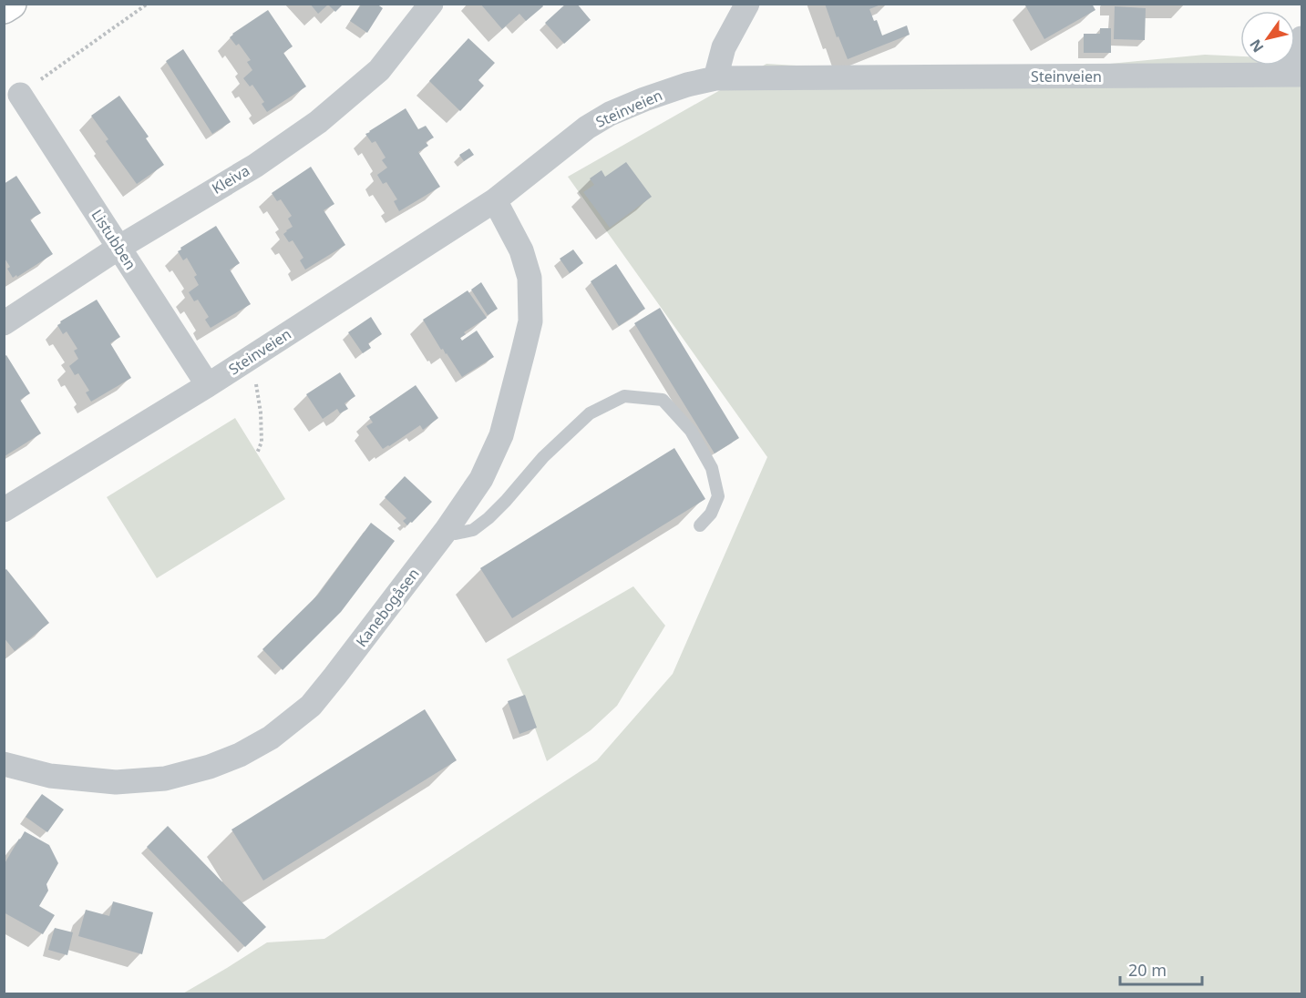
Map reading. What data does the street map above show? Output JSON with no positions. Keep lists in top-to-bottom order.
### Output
{
  "streets": {
    "street": [
      "Steinveien",
      "Kleiva",
      "Listubben",
      "Kanebogåsen"
    ]
  },
  "crossings": [
    ["Steinveien", "Listubben"],
    ["Steinveien", "Kanebogåsen"],
    ["Kleiva", "Listubben"]
  ],
  "scale_bar": "20 m",
  "north": "bottom left"
}
